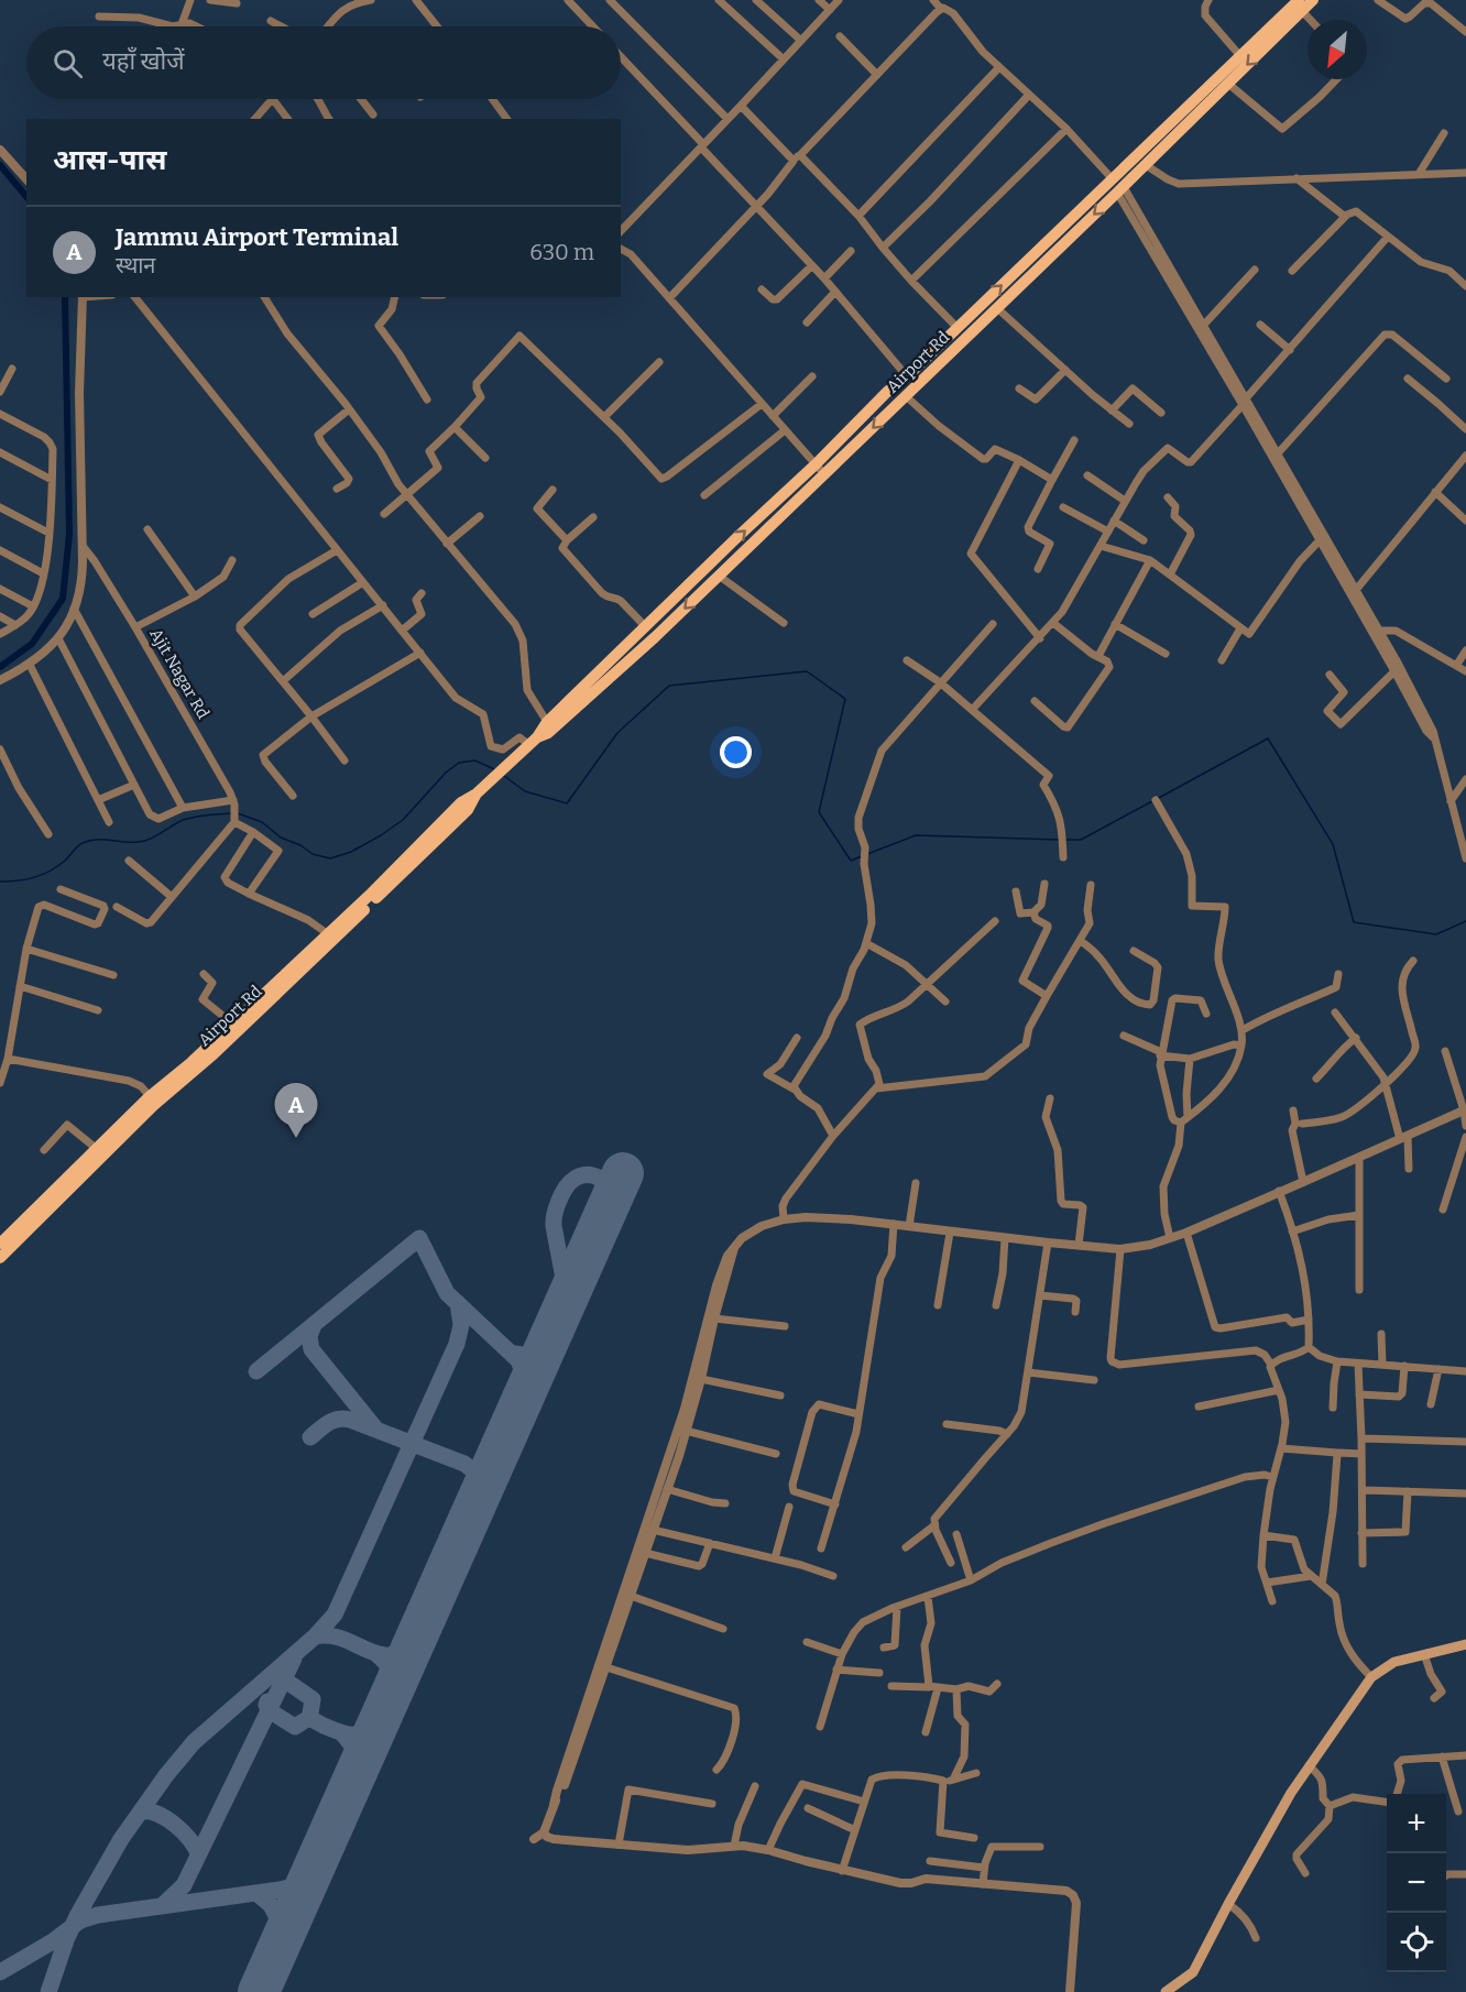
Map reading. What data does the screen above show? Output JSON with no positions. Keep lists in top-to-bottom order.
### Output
{
  "streets": {
    "main road": ["Airport Rd"],
    "street": ["Ajit Nagar Rd"]
  },
  "north": "bottom left",
  "page": {
    "search": "यहाँ खोजें",
    "heading": "आस-पास",
    "list": [
      {
        "mark": "A",
        "name": "Jammu Airport Terminal",
        "note": "स्थान",
        "value": "630 m"
      }
    ],
    "pins": "A",
    "map_buttons": ["+", "−"]
  }
}
